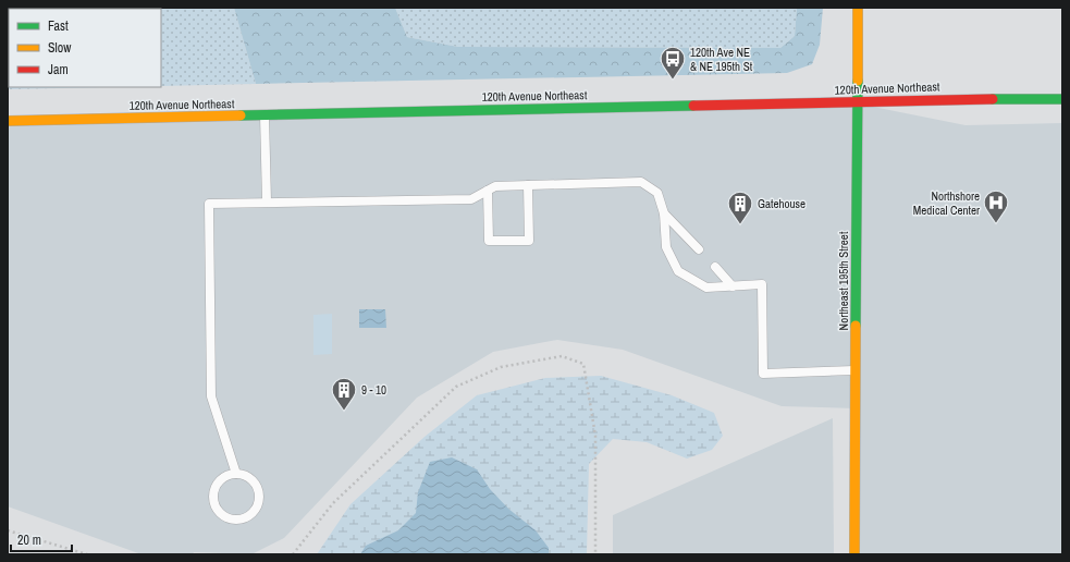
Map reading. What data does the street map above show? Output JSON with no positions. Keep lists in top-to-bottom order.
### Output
{
  "streets": {
    "main road": ["120th Avenue Northeast", "Northeast 195th Street"]
  },
  "crossings": [
    ["120th Avenue Northeast", "Northeast 195th Street"]
  ],
  "places": {
    "bus stop": ["120th Ave NE & NE 195th St"],
    "hospital": ["Northshore Medical Center"],
    "building": ["Gatehouse", "9 - 10"]
  },
  "legend": ["Fast", "Slow", "Jam"],
  "scale_bar": "20 m"
}
